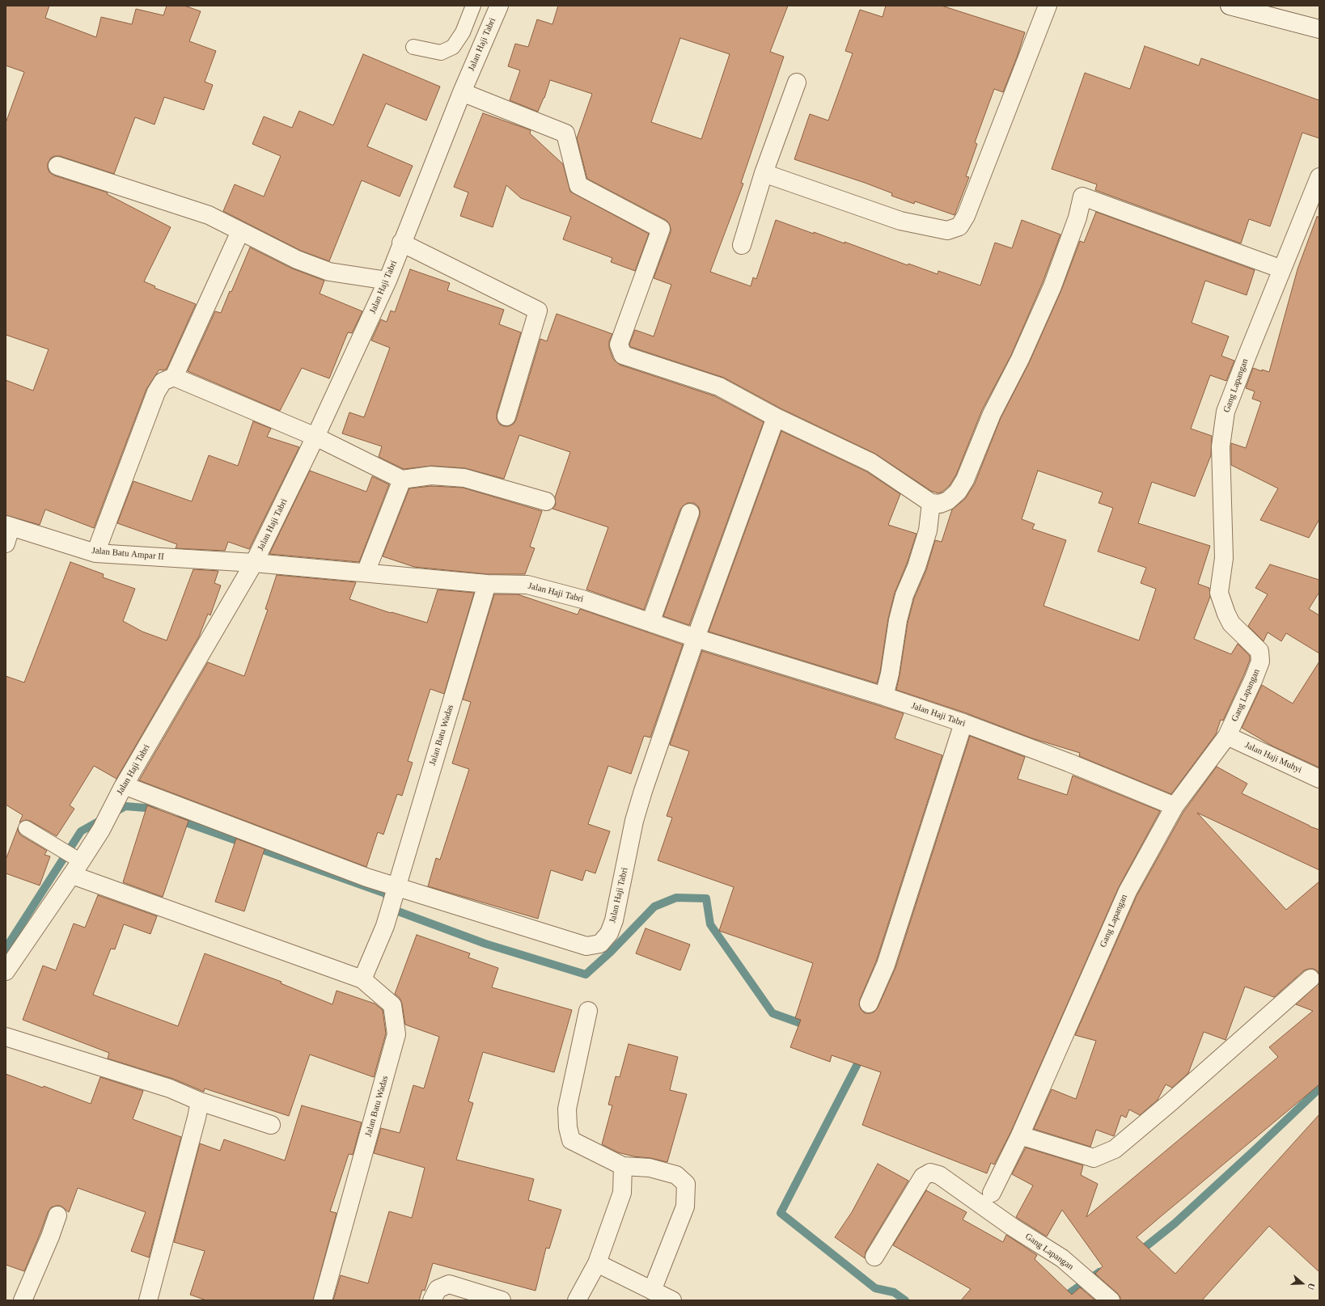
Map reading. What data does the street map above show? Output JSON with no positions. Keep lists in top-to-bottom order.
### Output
{
  "streets": {
    "street": [
      "Jalan Haji Tabri",
      "Gang Lapangan",
      "Jalan Batu Ampar II",
      "Jalan Batu Wadas",
      "Jalan Haji Muhyi"
    ]
  },
  "crossings": [
    ["Jalan Haji Tabri", "Gang Lapangan"],
    ["Jalan Haji Tabri", "Jalan Batu Ampar II"],
    ["Jalan Haji Tabri", "Jalan Batu Wadas"],
    ["Gang Lapangan", "Jalan Haji Muhyi"]
  ],
  "north": "right"
}
